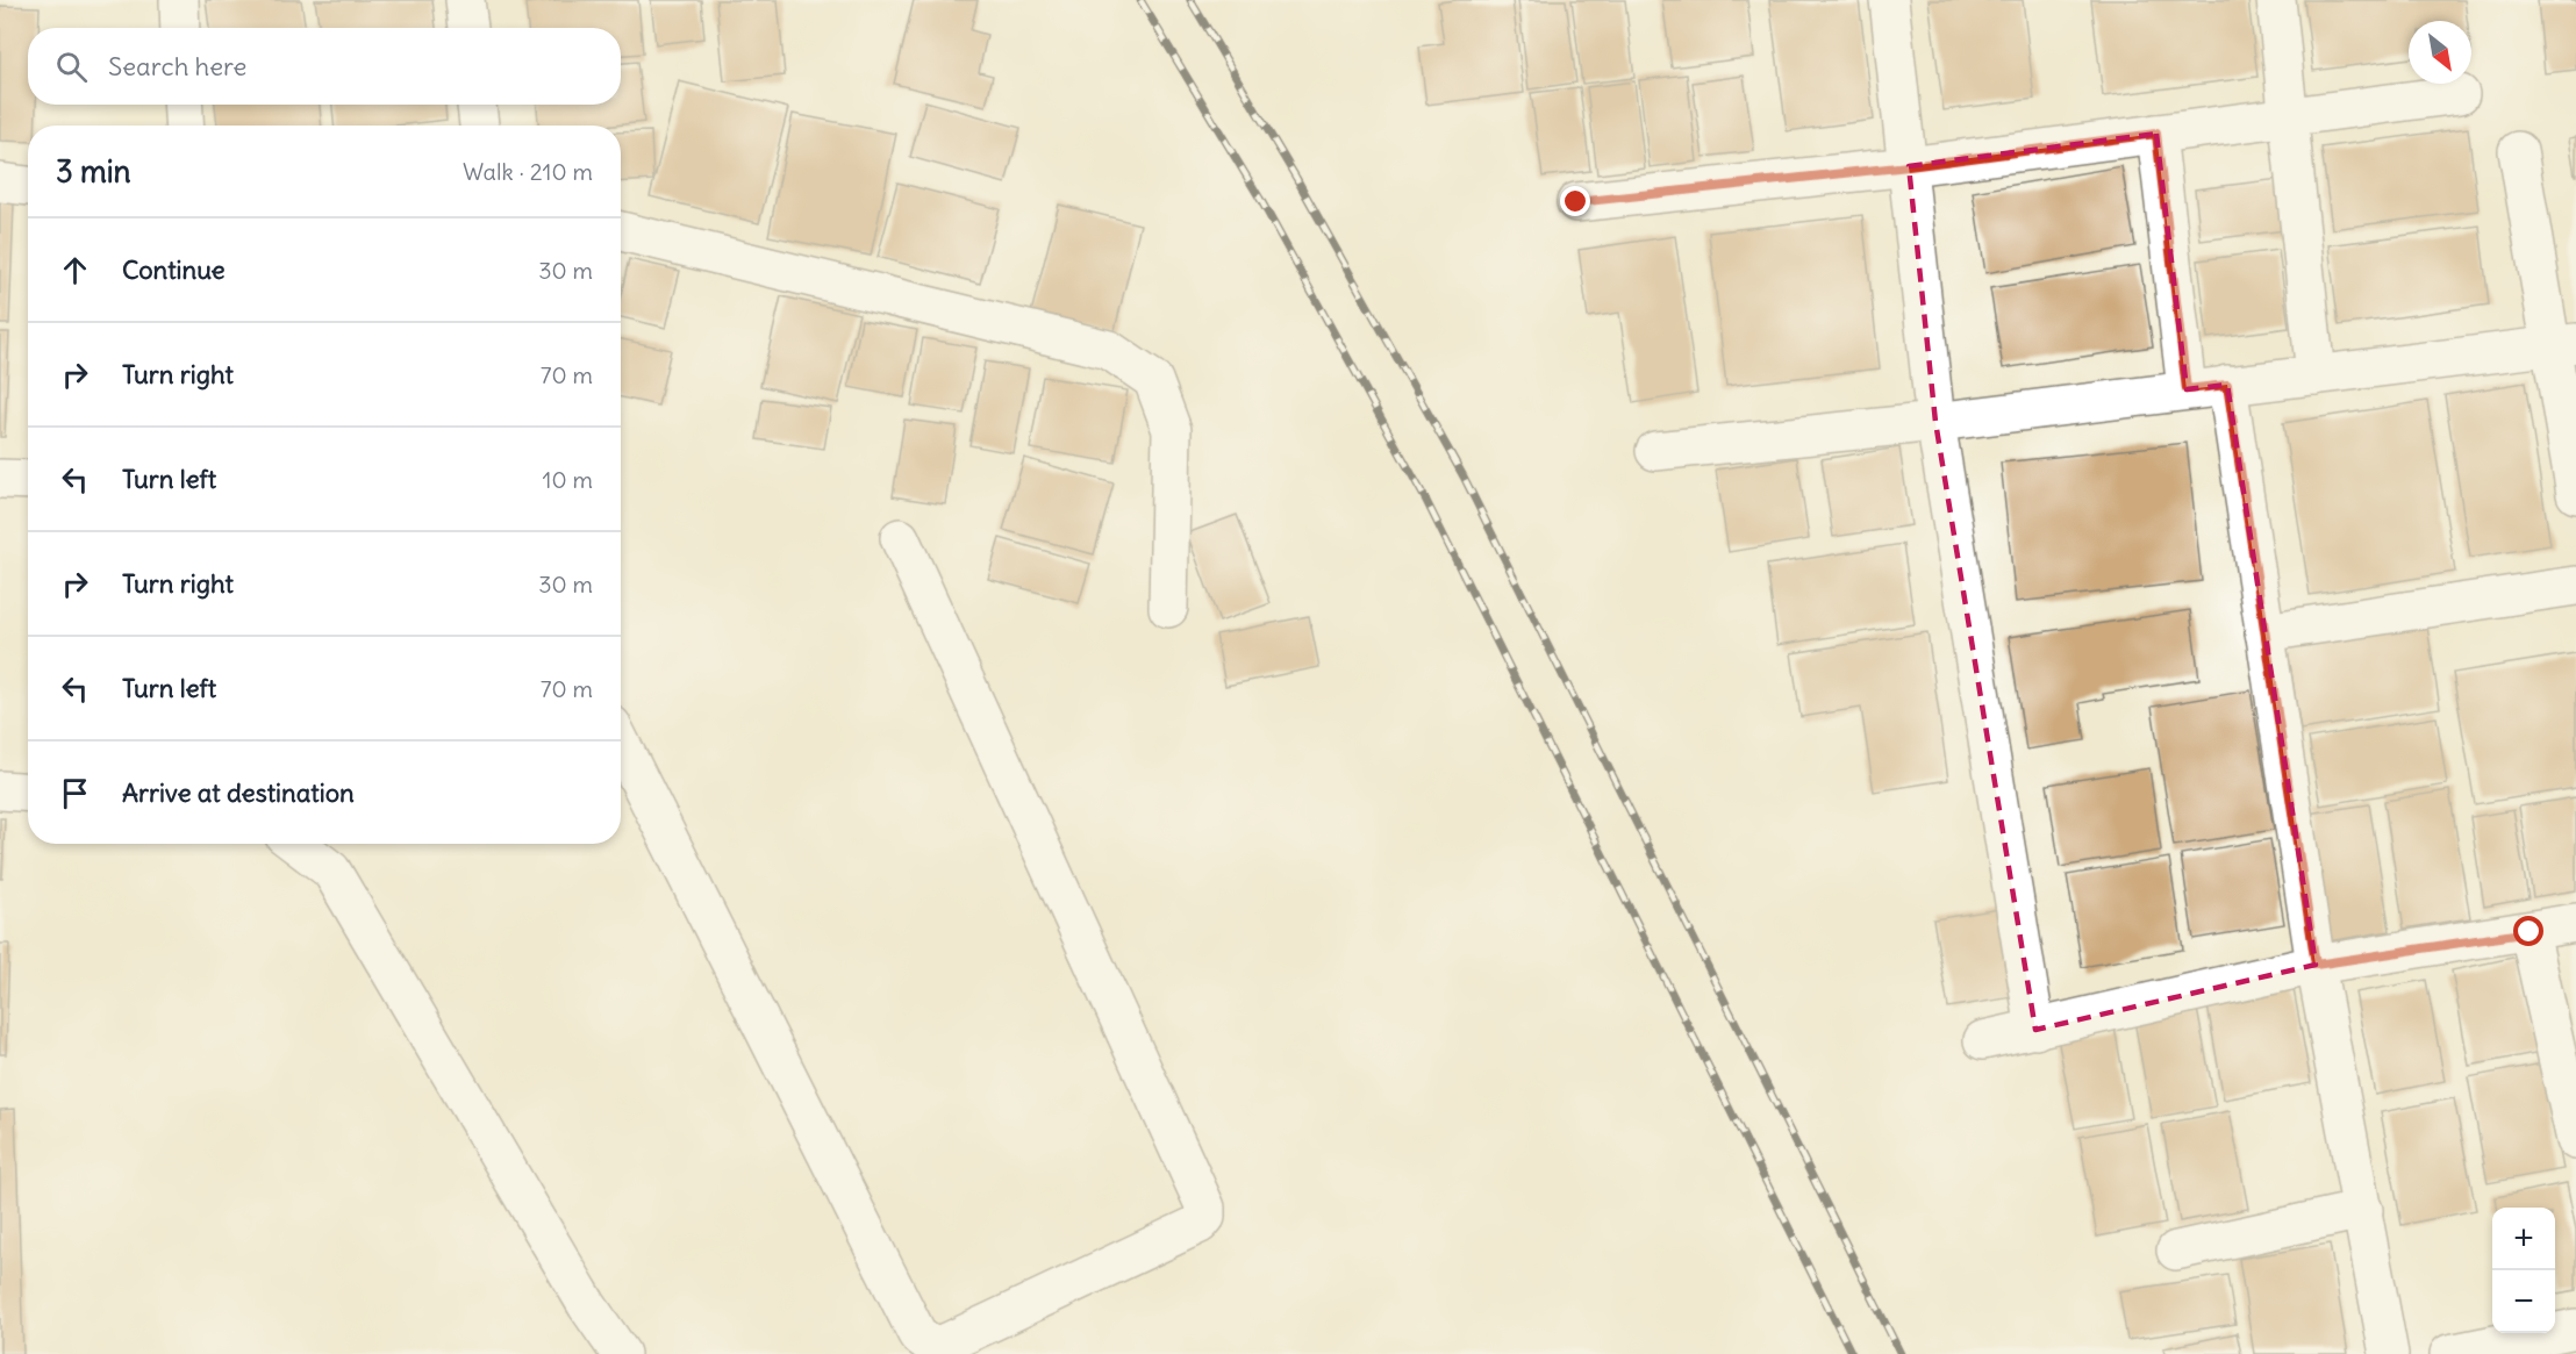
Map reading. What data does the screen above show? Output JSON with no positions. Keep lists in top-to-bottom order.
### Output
{
  "north": "bottom right",
  "page": {
    "search": "Search here",
    "heading": ["3 min", "Walk · 210 m"],
    "list": [
      ["Continue", "30 m"],
      ["Turn right", "70 m"],
      ["Turn left", "10 m"],
      ["Turn right", "30 m"],
      ["Turn left", "70 m"],
      "Arrive at destination"
    ],
    "map_buttons": ["+", "−"]
  }
}
